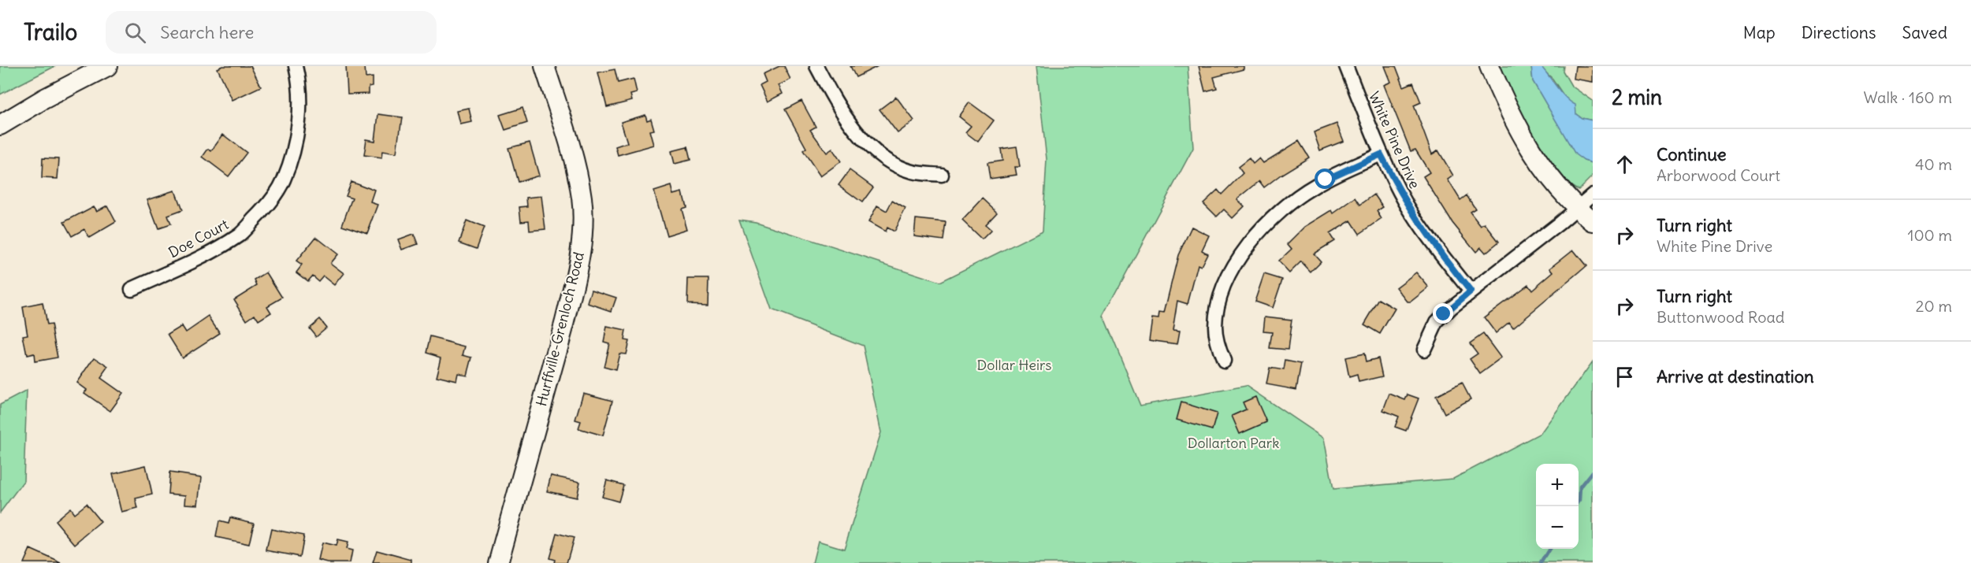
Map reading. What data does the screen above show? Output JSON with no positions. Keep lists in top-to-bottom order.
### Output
{
  "streets": {
    "main road": ["Hurffville-Grenloch Road"],
    "street": ["White Pine Drive", "Doe Court"]
  },
  "parks": ["Dollar Heirs", "Dollarton Park"],
  "page": {
    "header": "Trailo",
    "search": "Search here",
    "nav": ["Map", "Directions", "Saved"],
    "heading": ["2 min", "Walk · 160 m"],
    "list": [
      ["Continue", "Arborwood Court", "40 m"],
      ["Turn right", "White Pine Drive", "100 m"],
      ["Turn right", "Buttonwood Road", "20 m"],
      "Arrive at destination"
    ],
    "map_buttons": ["+", "−"]
  }
}
